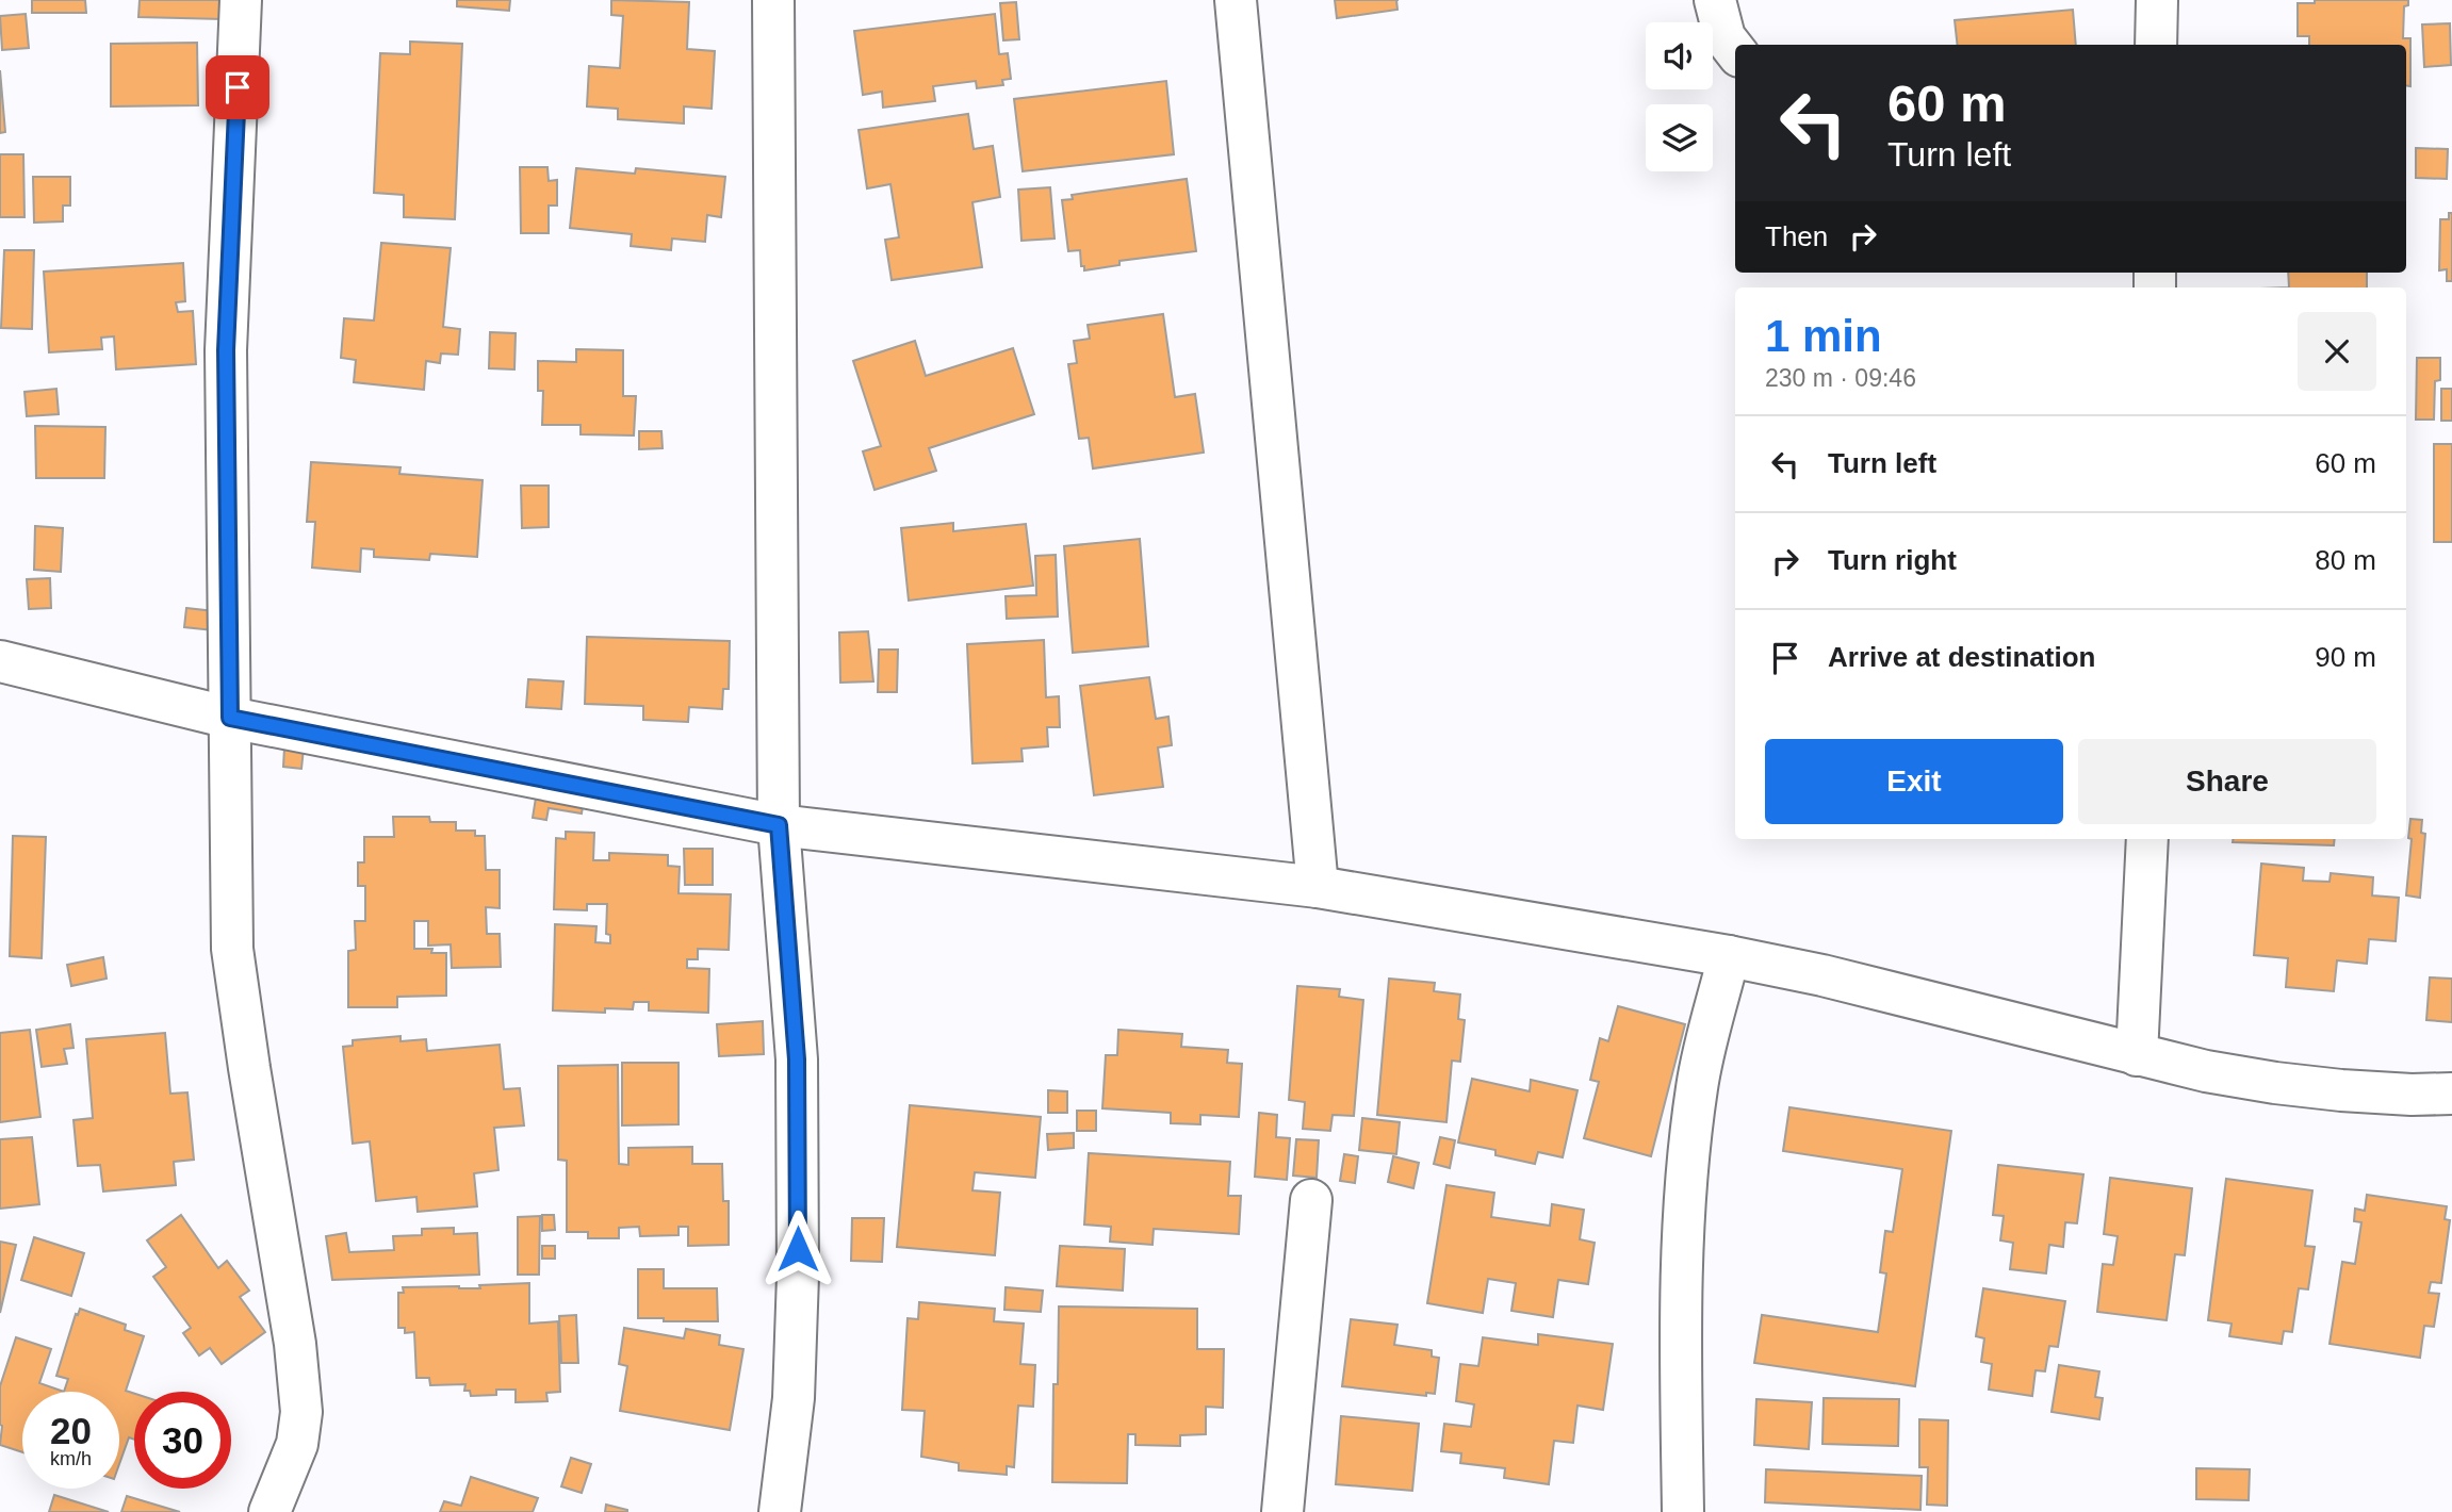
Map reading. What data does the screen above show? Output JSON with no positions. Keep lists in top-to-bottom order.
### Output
{
  "page": {
    "turn": ["60 m", "Turn left"],
    "then": "Then",
    "heading": ["1 min", "230 m · 09:46"],
    "list": [
      {
        "name": "Turn left",
        "value": "60 m"
      },
      {
        "name": "Turn right",
        "value": "80 m"
      },
      {
        "name": "Arrive at destination",
        "value": "90 m"
      }
    ],
    "buttons": ["Exit", "Share"],
    "speed": "20 km/h",
    "limit": "30"
  }
}
